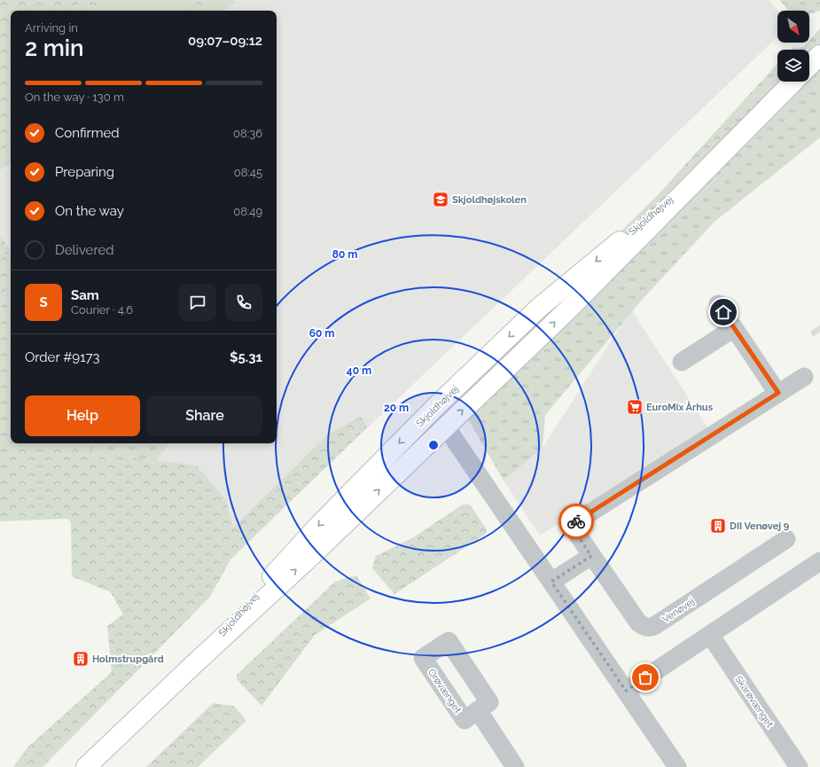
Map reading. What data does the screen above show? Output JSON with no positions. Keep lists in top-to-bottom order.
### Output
{
  "streets": {
    "street": [
      "Skjoldhøjvej",
      "Venøvej",
      "Orøvænget",
      "Skarøvænget"
    ]
  },
  "places": {
    "school or university": ["Skjoldhøjskolen"],
    "supermarket": ["EuroMix Århus"],
    "building": ["DII Venøvej 9", "Holmstrupgård"]
  },
  "north": "bottom right",
  "page": {
    "heading": ["2 min", "Arriving in", "09:07–09:12"],
    "panel": [
      "Sam",
      "Courier · 4.6",
      "Order #9173",
      "$5.31"
    ],
    "bar": "On the way · 130 m",
    "list": [
      ["Confirmed", "08:36"],
      ["Preparing", "08:45"],
      ["On the way", "08:49"],
      "Delivered"
    ],
    "round": "S",
    "buttons": ["Help", "Share"]
  },
  "rings": [
    "80 m",
    "60 m",
    "40 m",
    "20 m"
  ]
}
